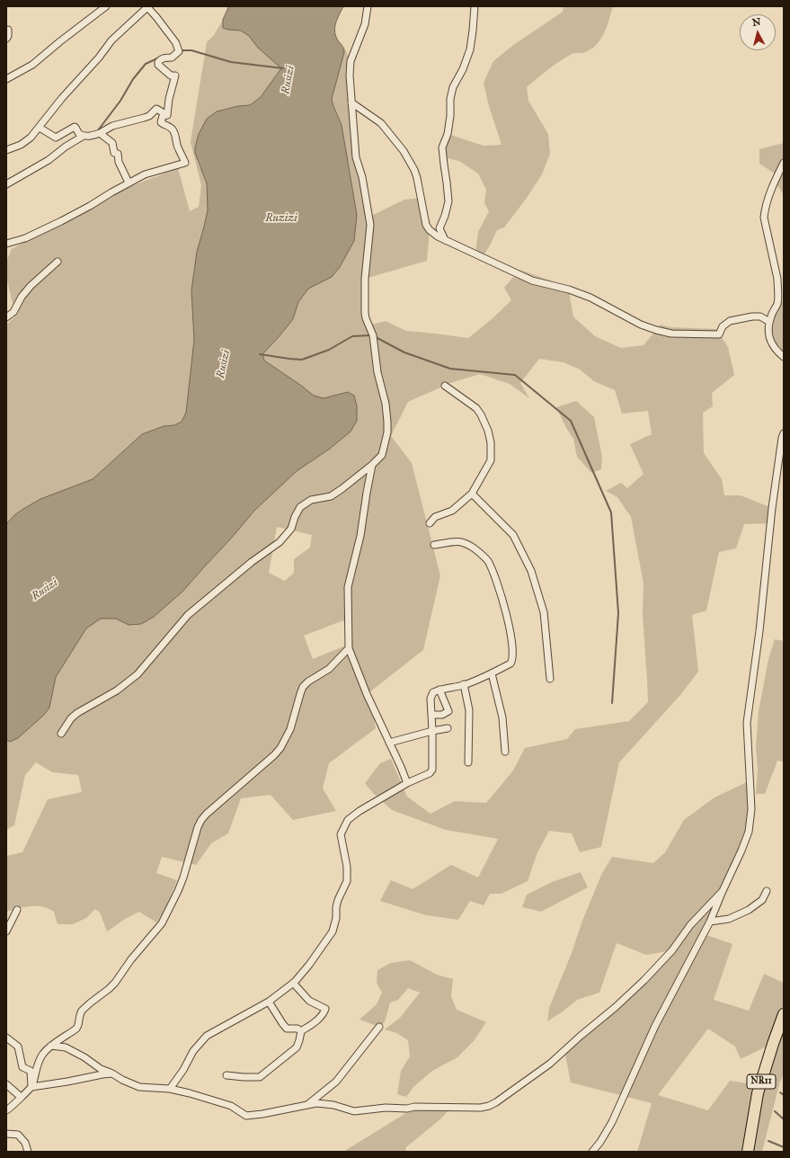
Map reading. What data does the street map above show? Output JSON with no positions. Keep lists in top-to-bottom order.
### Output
{
  "streets": {
    "highway": ["NR11"]
  },
  "water": ["Rusizi", "Ruzizi"],
  "north": "top"
}
